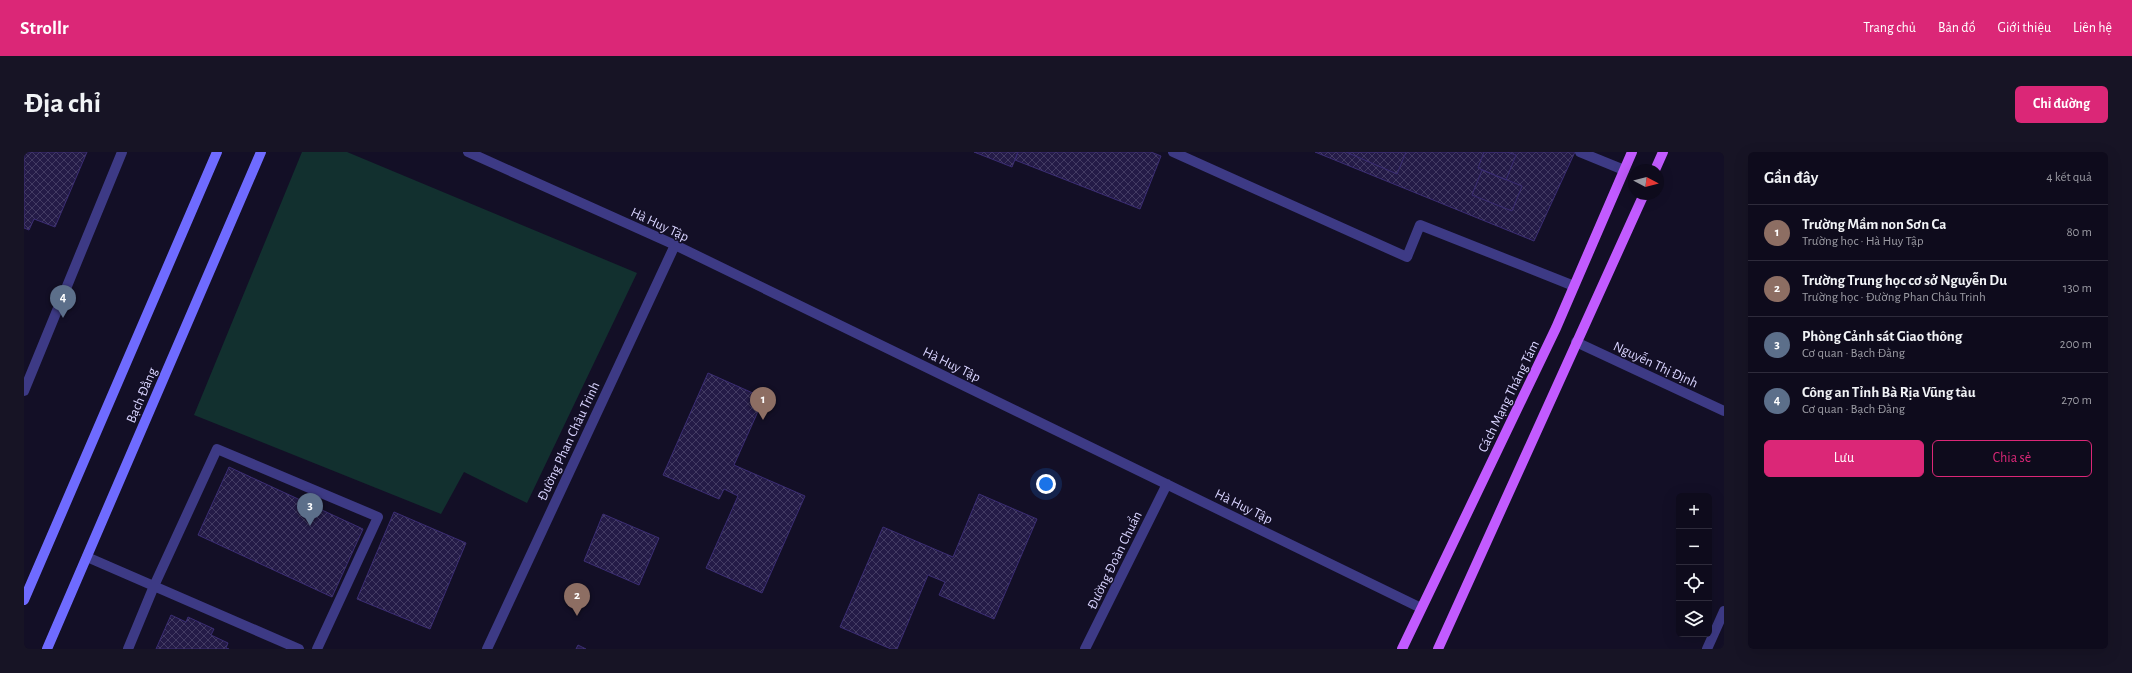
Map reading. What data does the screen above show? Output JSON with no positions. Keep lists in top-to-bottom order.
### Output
{
  "streets": {
    "main road": ["Cách Mạng Tháng Tám"],
    "street": [
      "Hà Huy Tập",
      "Nguyễn Thị Định",
      "Bạch Đằng",
      "Đường Phan Châu Trinh",
      "Đường Đoàn Chuẩn"
    ]
  },
  "crossings": [
    ["Hà Huy Tập", "Cách Mạng Tháng Tám"],
    ["Hà Huy Tập", "Đường Phan Châu Trinh"],
    ["Hà Huy Tập", "Đường Đoàn Chuẩn"]
  ],
  "north": "right",
  "page": {
    "header": "Strollr",
    "nav": [
      "Trang chủ",
      "Bản đồ",
      "Giới thiệu",
      "Liên hệ"
    ],
    "buttons": [
      "Chỉ đường",
      ["Lưu", "Chia sẻ"]
    ],
    "title": "Địa chỉ",
    "heading": ["Gần đây", "4 kết quả"],
    "list": [
      {
        "mark": "1",
        "name": "Trường Mầm non Sơn Ca",
        "note": "Trường học · Hà Huy Tập",
        "value": "80 m"
      },
      {
        "mark": "2",
        "name": "Trường Trung học cơ sở Nguyễn Du",
        "note": "Trường học · Đường Phan Châu Trinh",
        "value": "130 m"
      },
      {
        "mark": "3",
        "name": "Phòng Cảnh sát Giao thông",
        "note": "Cơ quan · Bạch Đằng",
        "value": "200 m"
      },
      {
        "mark": "4",
        "name": "Công an Tỉnh Bà Rịa Vũng tàu",
        "note": "Cơ quan · Bạch Đằng",
        "value": "270 m"
      }
    ],
    "pins": [
      "4",
      "1",
      "3",
      "2"
    ],
    "map_buttons": ["+", "−"]
  }
}
